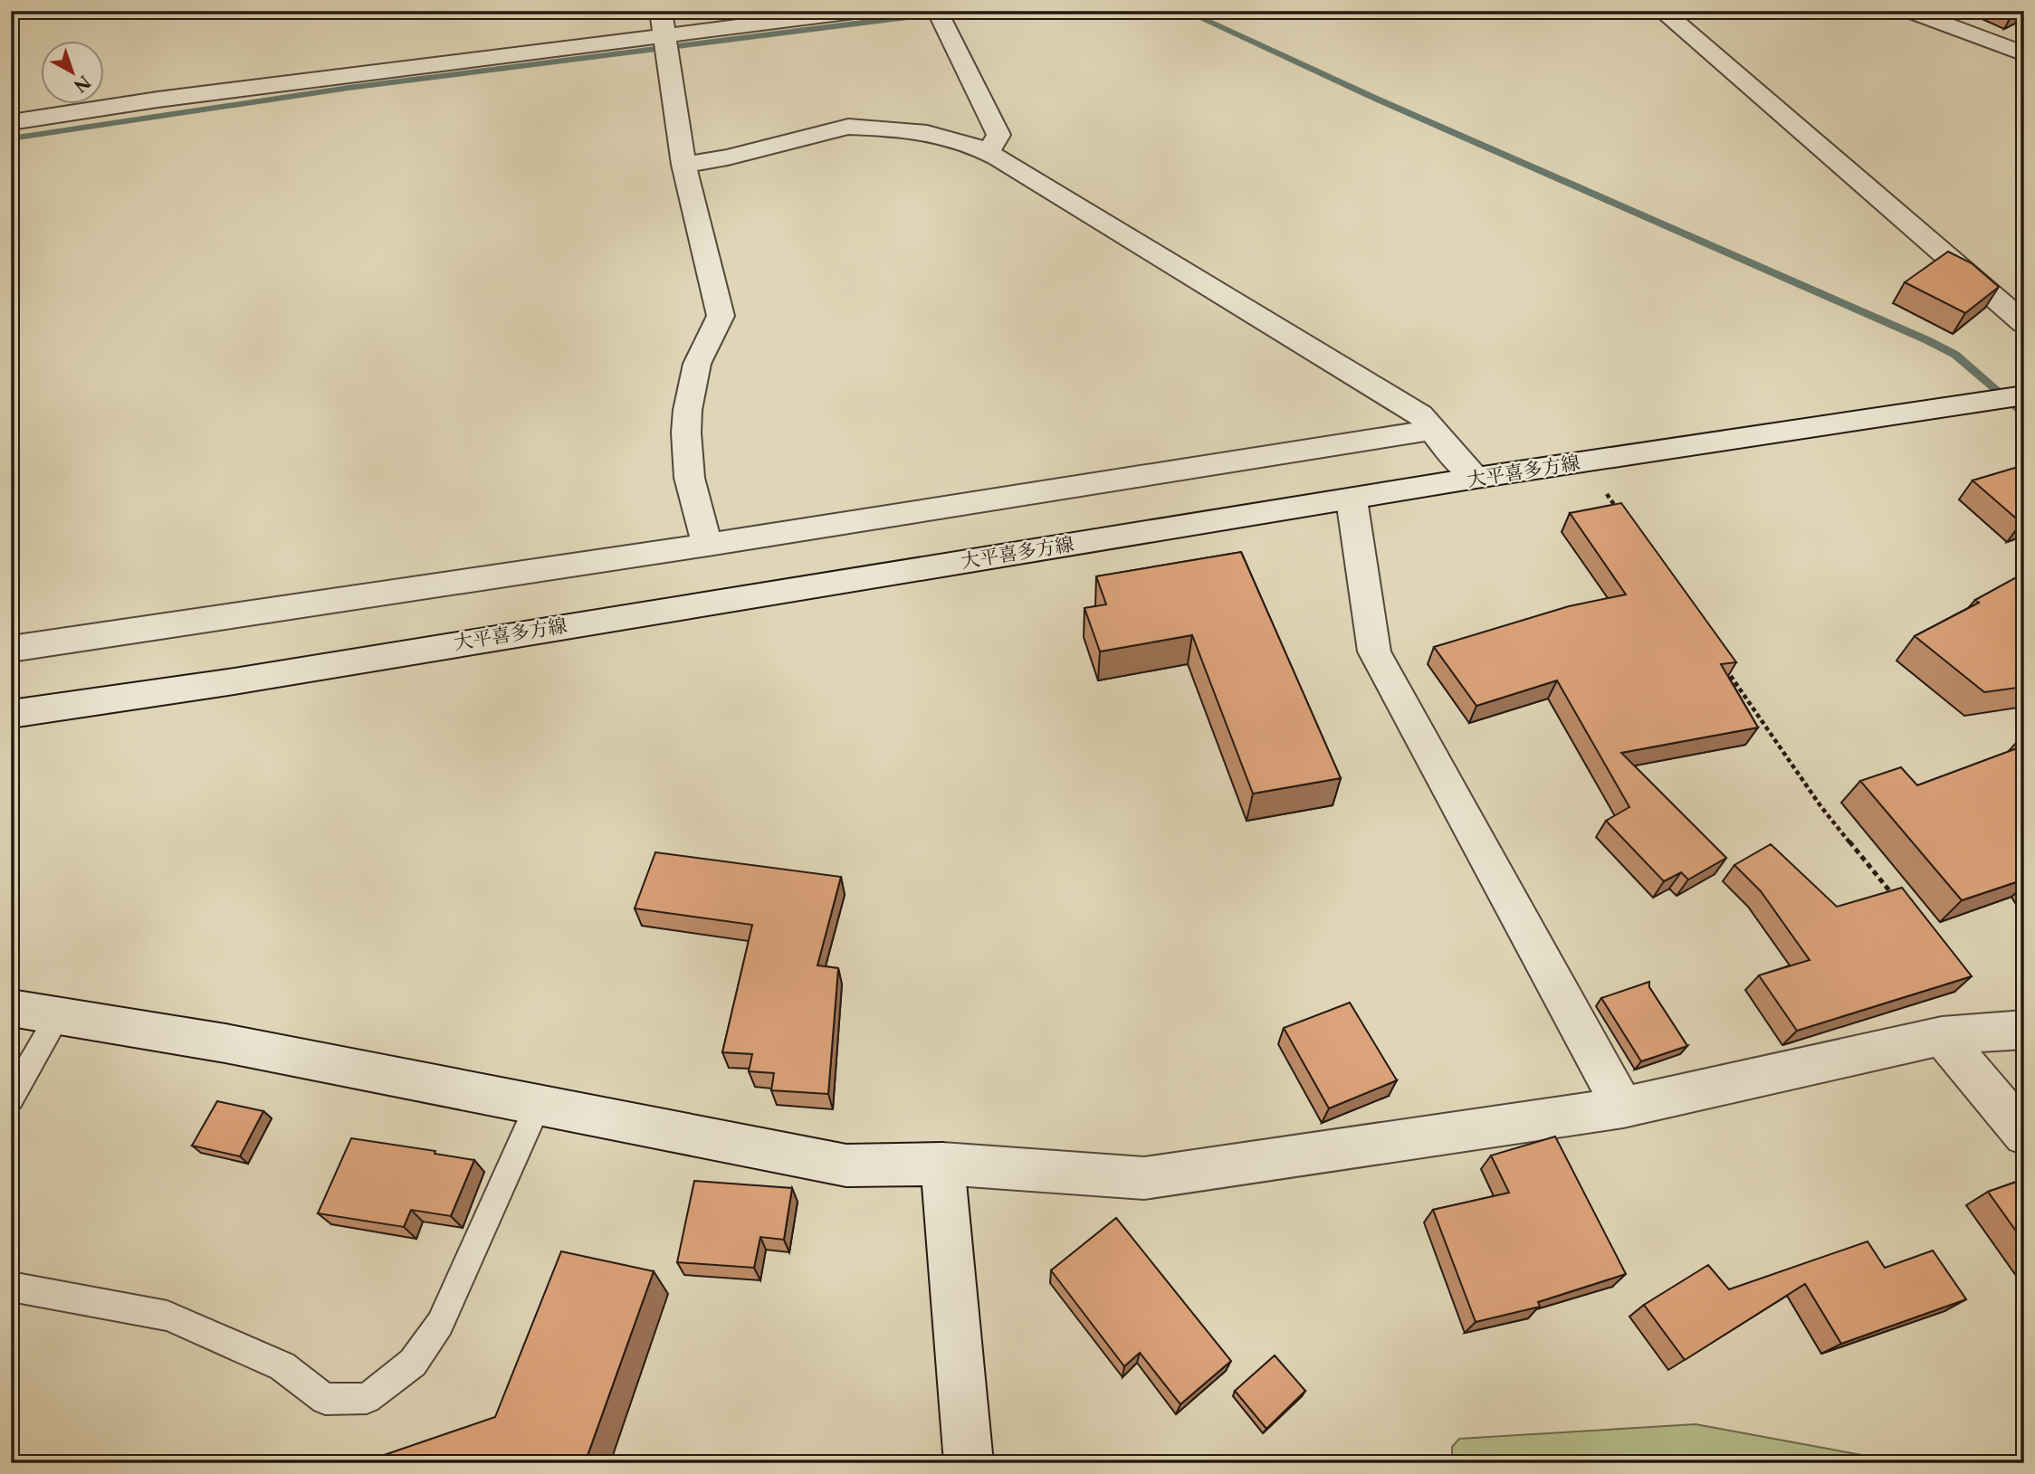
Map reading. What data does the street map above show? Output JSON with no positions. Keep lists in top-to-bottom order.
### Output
{
  "streets": {
    "street": ["大平喜多方線"]
  },
  "north": "bottom right"
}
